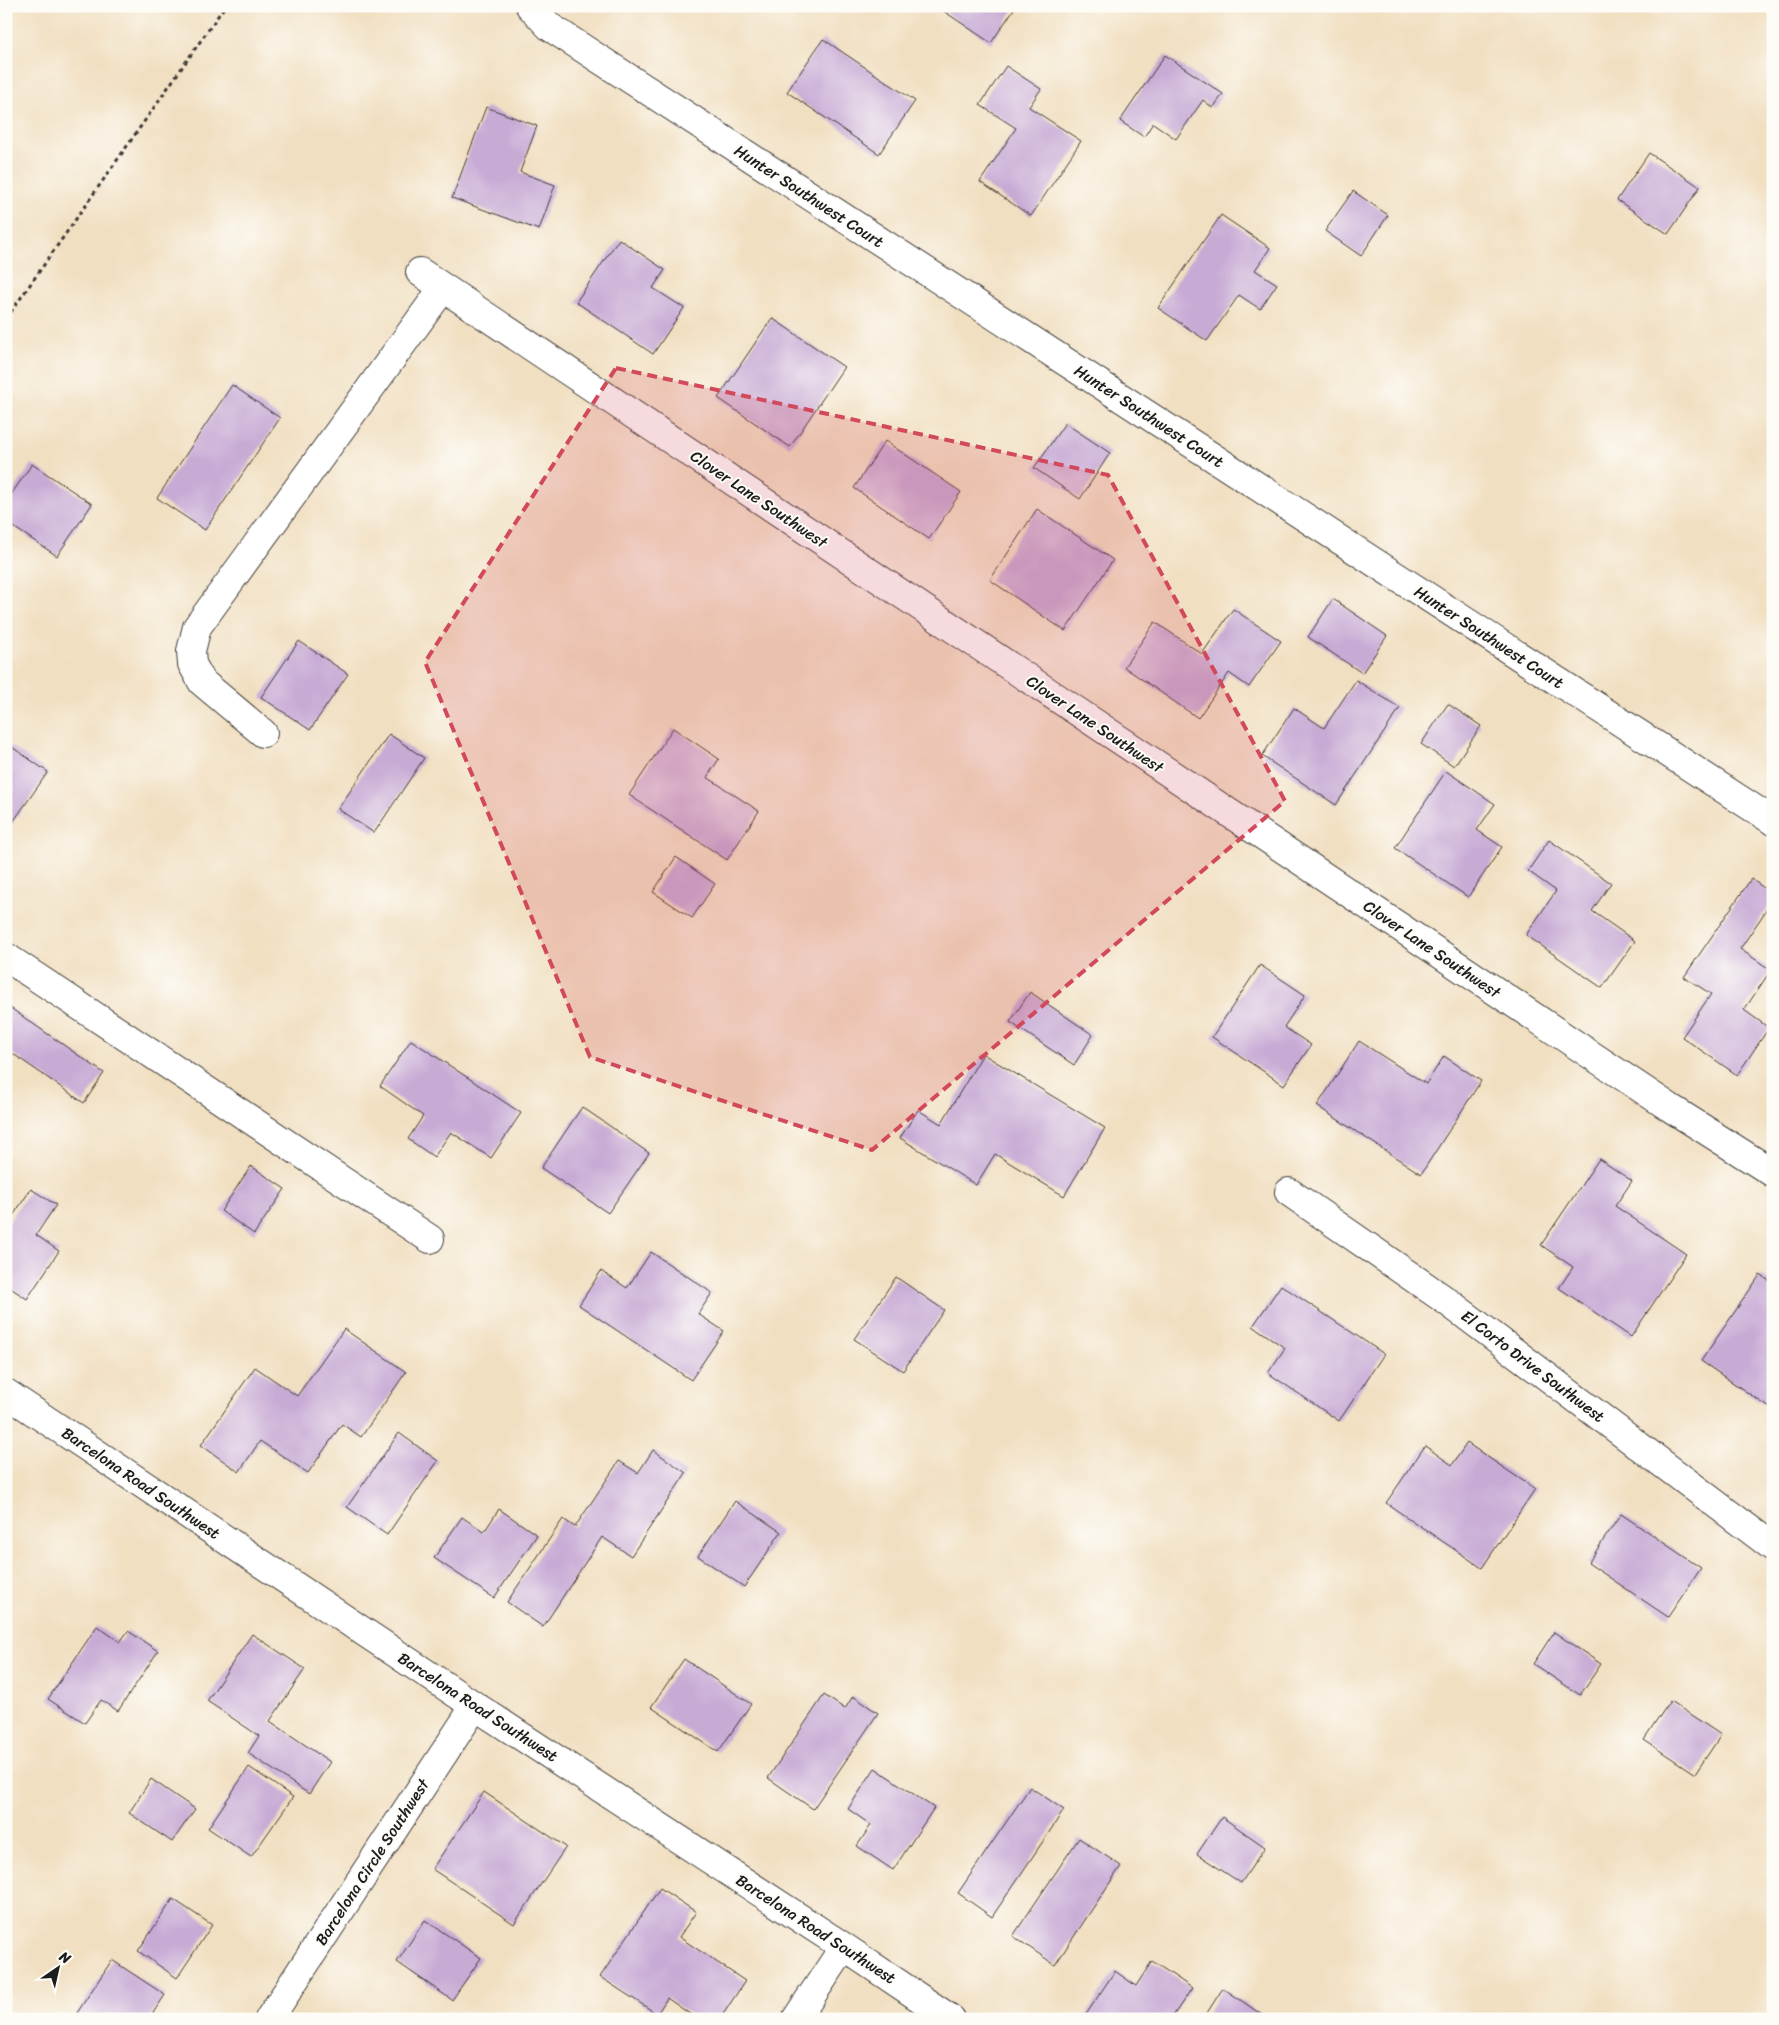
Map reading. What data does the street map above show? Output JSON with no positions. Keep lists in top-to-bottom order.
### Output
{
  "streets": {
    "street": [
      "Hunter Southwest Court",
      "Clover Lane Southwest",
      "El Corto Drive Southwest",
      "Barcelona Road Southwest",
      "Barcelona Circle Southwest"
    ]
  },
  "crossings": [
    ["Barcelona Road Southwest", "Barcelona Circle Southwest"]
  ],
  "north": "top right"
}
